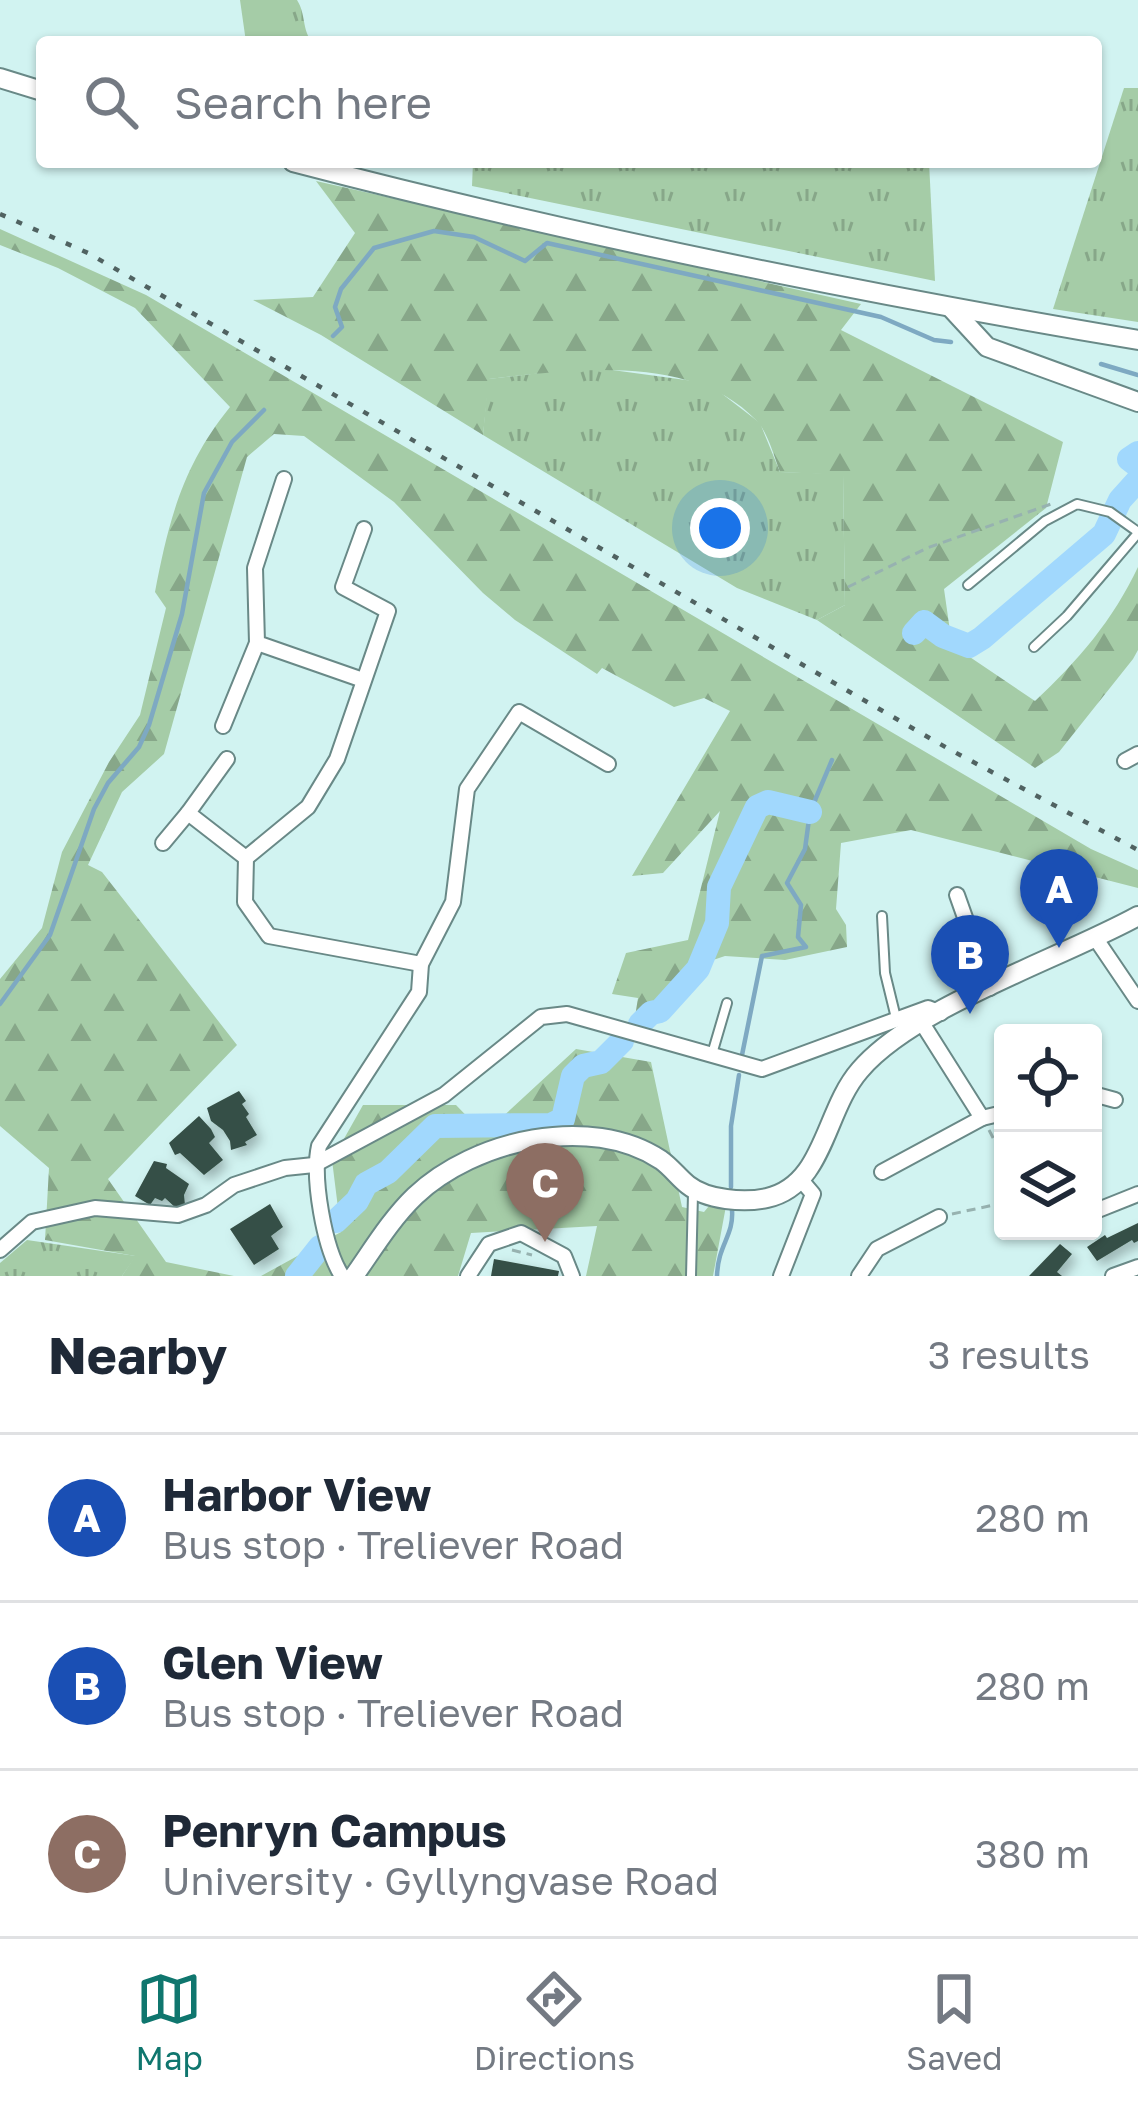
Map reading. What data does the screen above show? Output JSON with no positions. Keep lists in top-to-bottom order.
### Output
{
  "page": {
    "search": "Search here",
    "pins": ["A", "B", "C"],
    "heading": ["Nearby", "3 results"],
    "list": [
      {
        "mark": "A",
        "name": "Harbor View",
        "note": "Bus stop · Treliever Road",
        "value": "280 m"
      },
      {
        "mark": "B",
        "name": "Glen View",
        "note": "Bus stop · Treliever Road",
        "value": "280 m"
      },
      {
        "mark": "C",
        "name": "Penryn Campus",
        "note": "University · Gyllyngvase Road",
        "value": "380 m"
      }
    ],
    "nav": ["Map", "Directions", "Saved"]
  }
}
